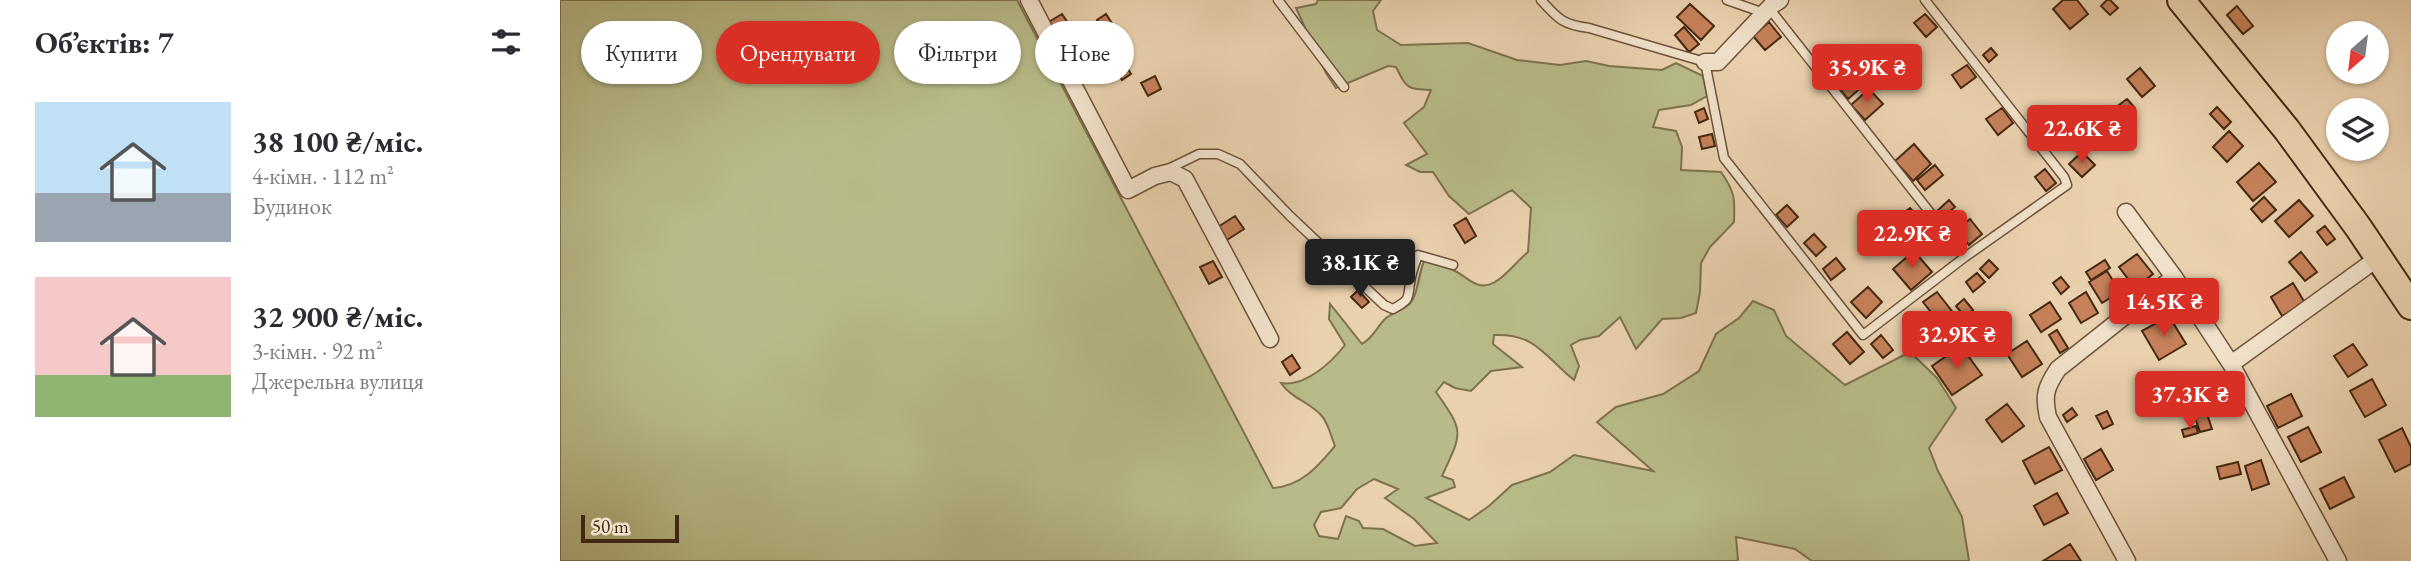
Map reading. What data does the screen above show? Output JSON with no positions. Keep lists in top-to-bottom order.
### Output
{
  "scale_bar": "50 m",
  "north": "bottom left",
  "page": {
    "heading": "Об’єктів: 7",
    "chip": [
      "Купити",
      "Орендувати",
      "Фільтри",
      "Нове"
    ],
    "price": [
      "35.9K ₴",
      "22.6K ₴",
      "22.9K ₴",
      "38.1K ₴",
      "14.5K ₴",
      "32.9K ₴",
      "37.3K ₴"
    ],
    "list": [
      {
        "name": "38 100 ₴/міс.",
        "note": "4-кімн. · 112 m² · Будинок"
      },
      {
        "name": "32 900 ₴/міс.",
        "note": "3-кімн. · 92 m² · Джерельна вулиця"
      }
    ],
    "scale": "50 m"
  }
}
